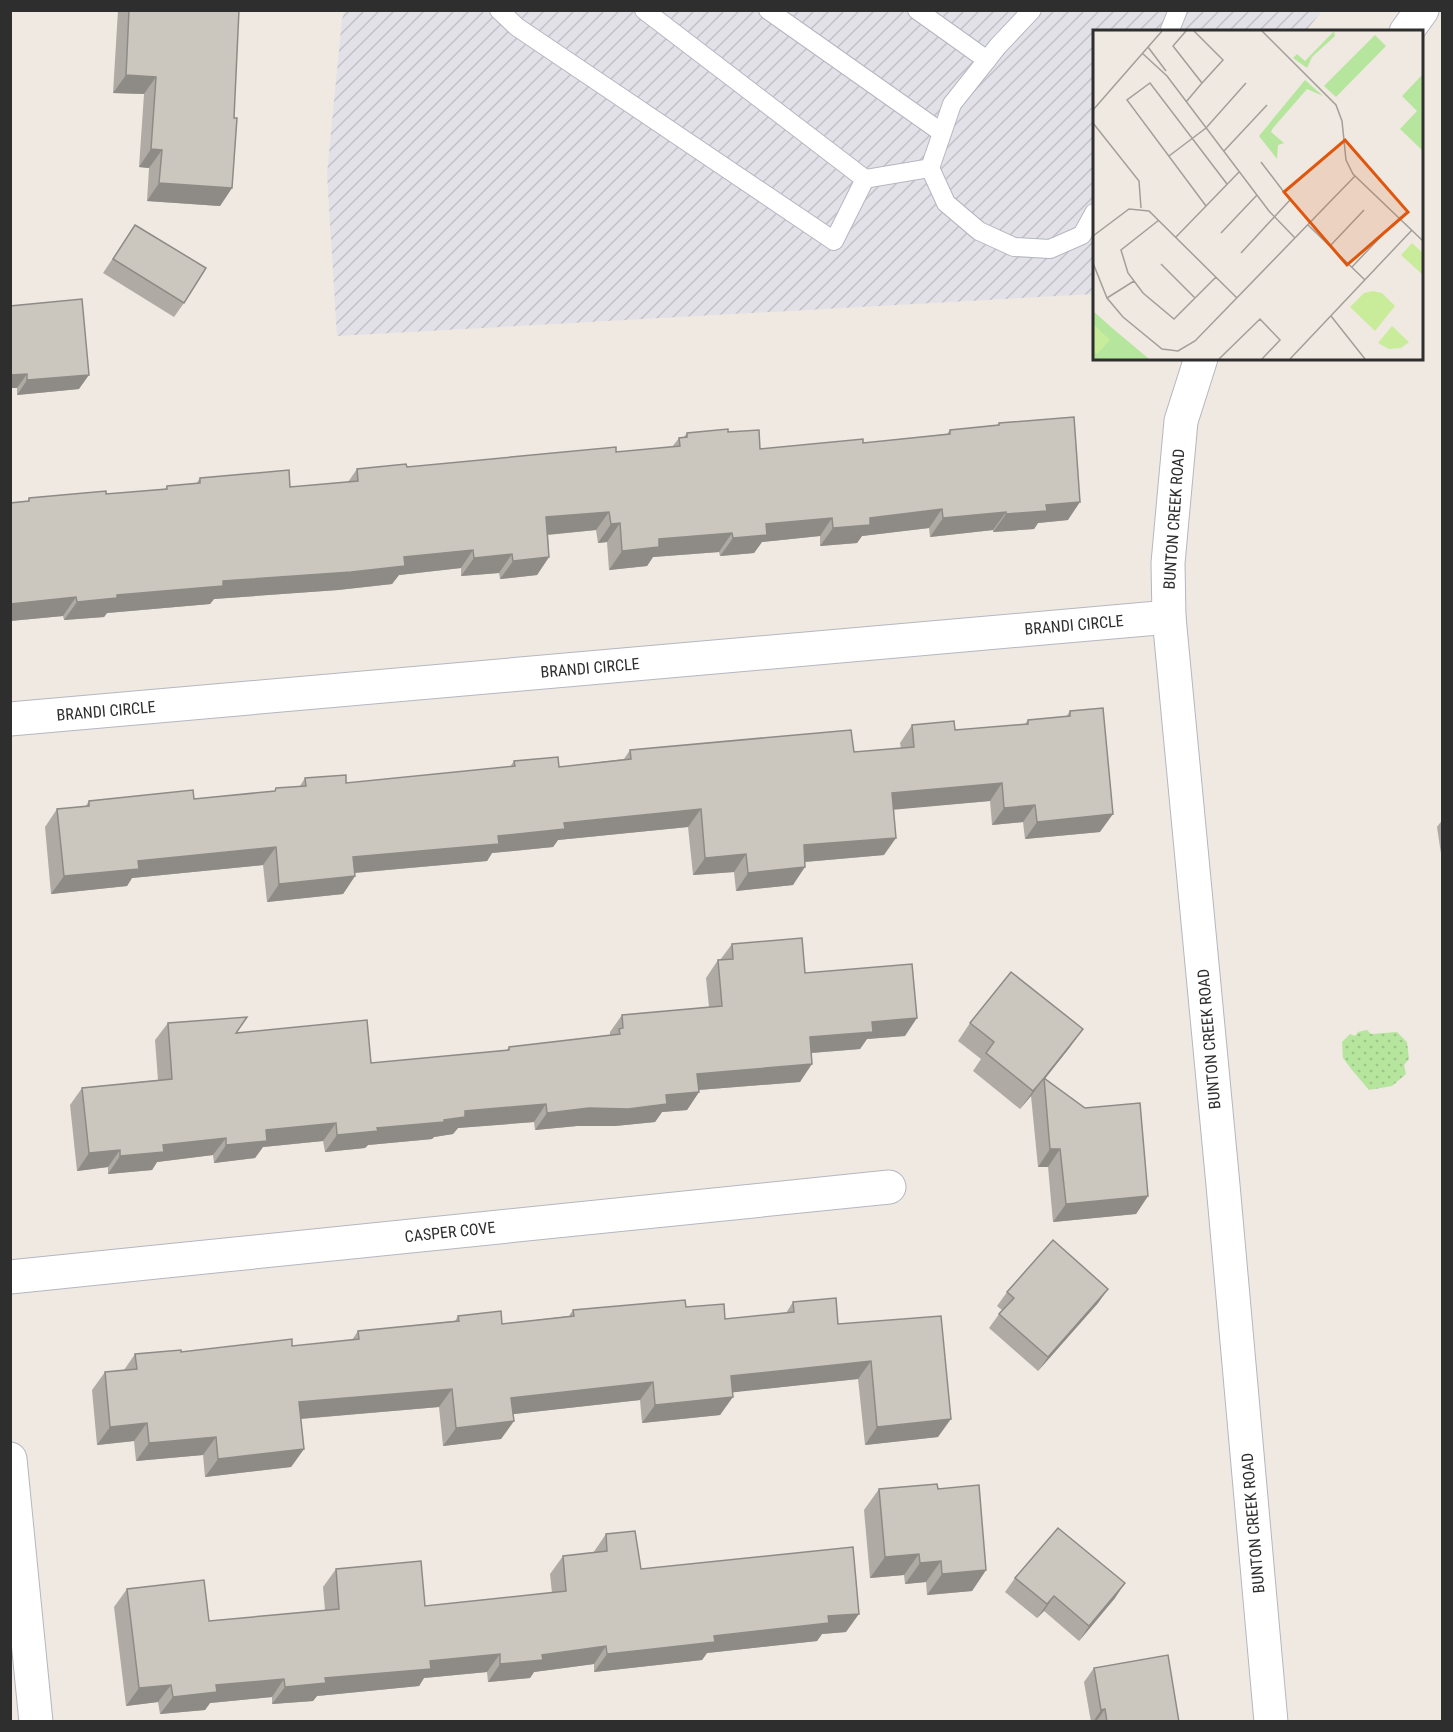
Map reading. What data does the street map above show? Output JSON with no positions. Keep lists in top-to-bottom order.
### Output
{
  "streets": {
    "street": ["BUNTON CREEK ROAD", "BRANDI CIRCLE", "CASPER COVE"]
  },
  "crossings": [
    ["BUNTON CREEK ROAD", "BRANDI CIRCLE"]
  ]
}
